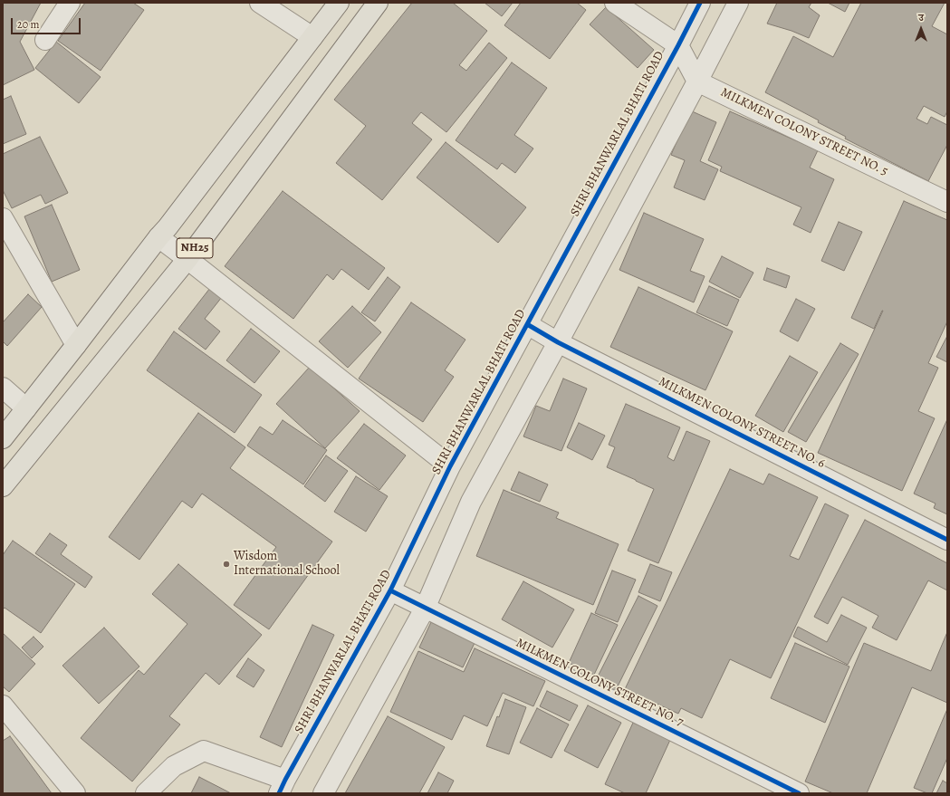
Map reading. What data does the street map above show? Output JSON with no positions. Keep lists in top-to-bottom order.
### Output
{
  "streets": {
    "main road": ["NH25"],
    "street": [
      "MILKMEN COLONY STREET NO. 5",
      "SHRI BHANWARLAL BHATI ROAD",
      "MILKMEN COLONY STREET NO. 6",
      "MILKMEN COLONY STREET NO. 7"
    ]
  },
  "crossings": [
    ["SHRI BHANWARLAL BHATI ROAD", "MILKMEN COLONY STREET NO. 6"],
    ["SHRI BHANWARLAL BHATI ROAD", "MILKMEN COLONY STREET NO. 7"]
  ],
  "places": ["Wisdom International School"],
  "scale_bar": "20 m",
  "north": "top"
}
